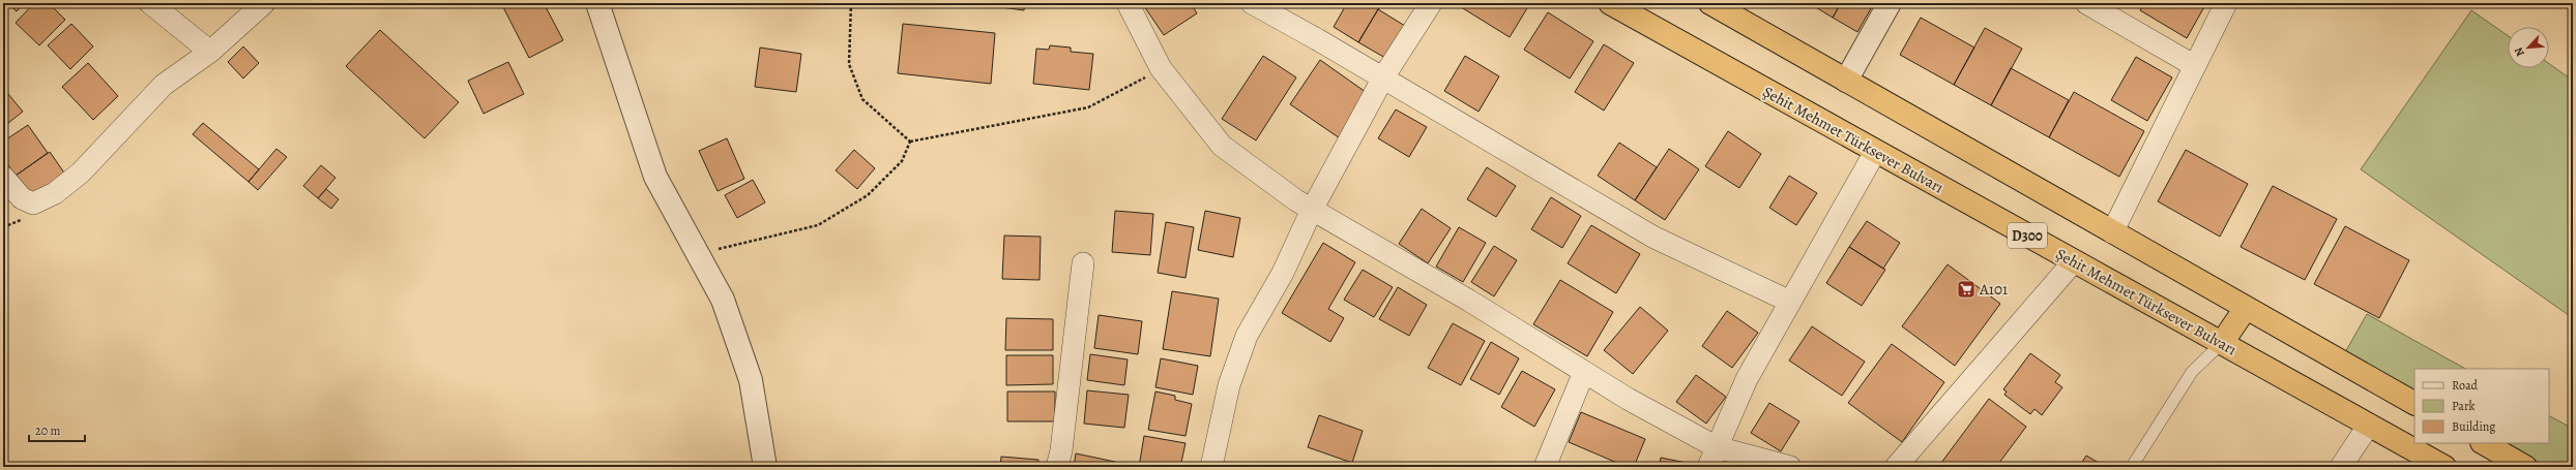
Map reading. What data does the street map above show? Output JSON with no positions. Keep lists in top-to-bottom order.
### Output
{
  "streets": {
    "highway": ["Şehit Mehmet Türksever Bulvarı", "D300"]
  },
  "places": {
    "supermarket": ["A101"]
  },
  "legend": ["Road", "Park", "Building"],
  "scale_bar": "20 m",
  "north": "bottom left"
}
